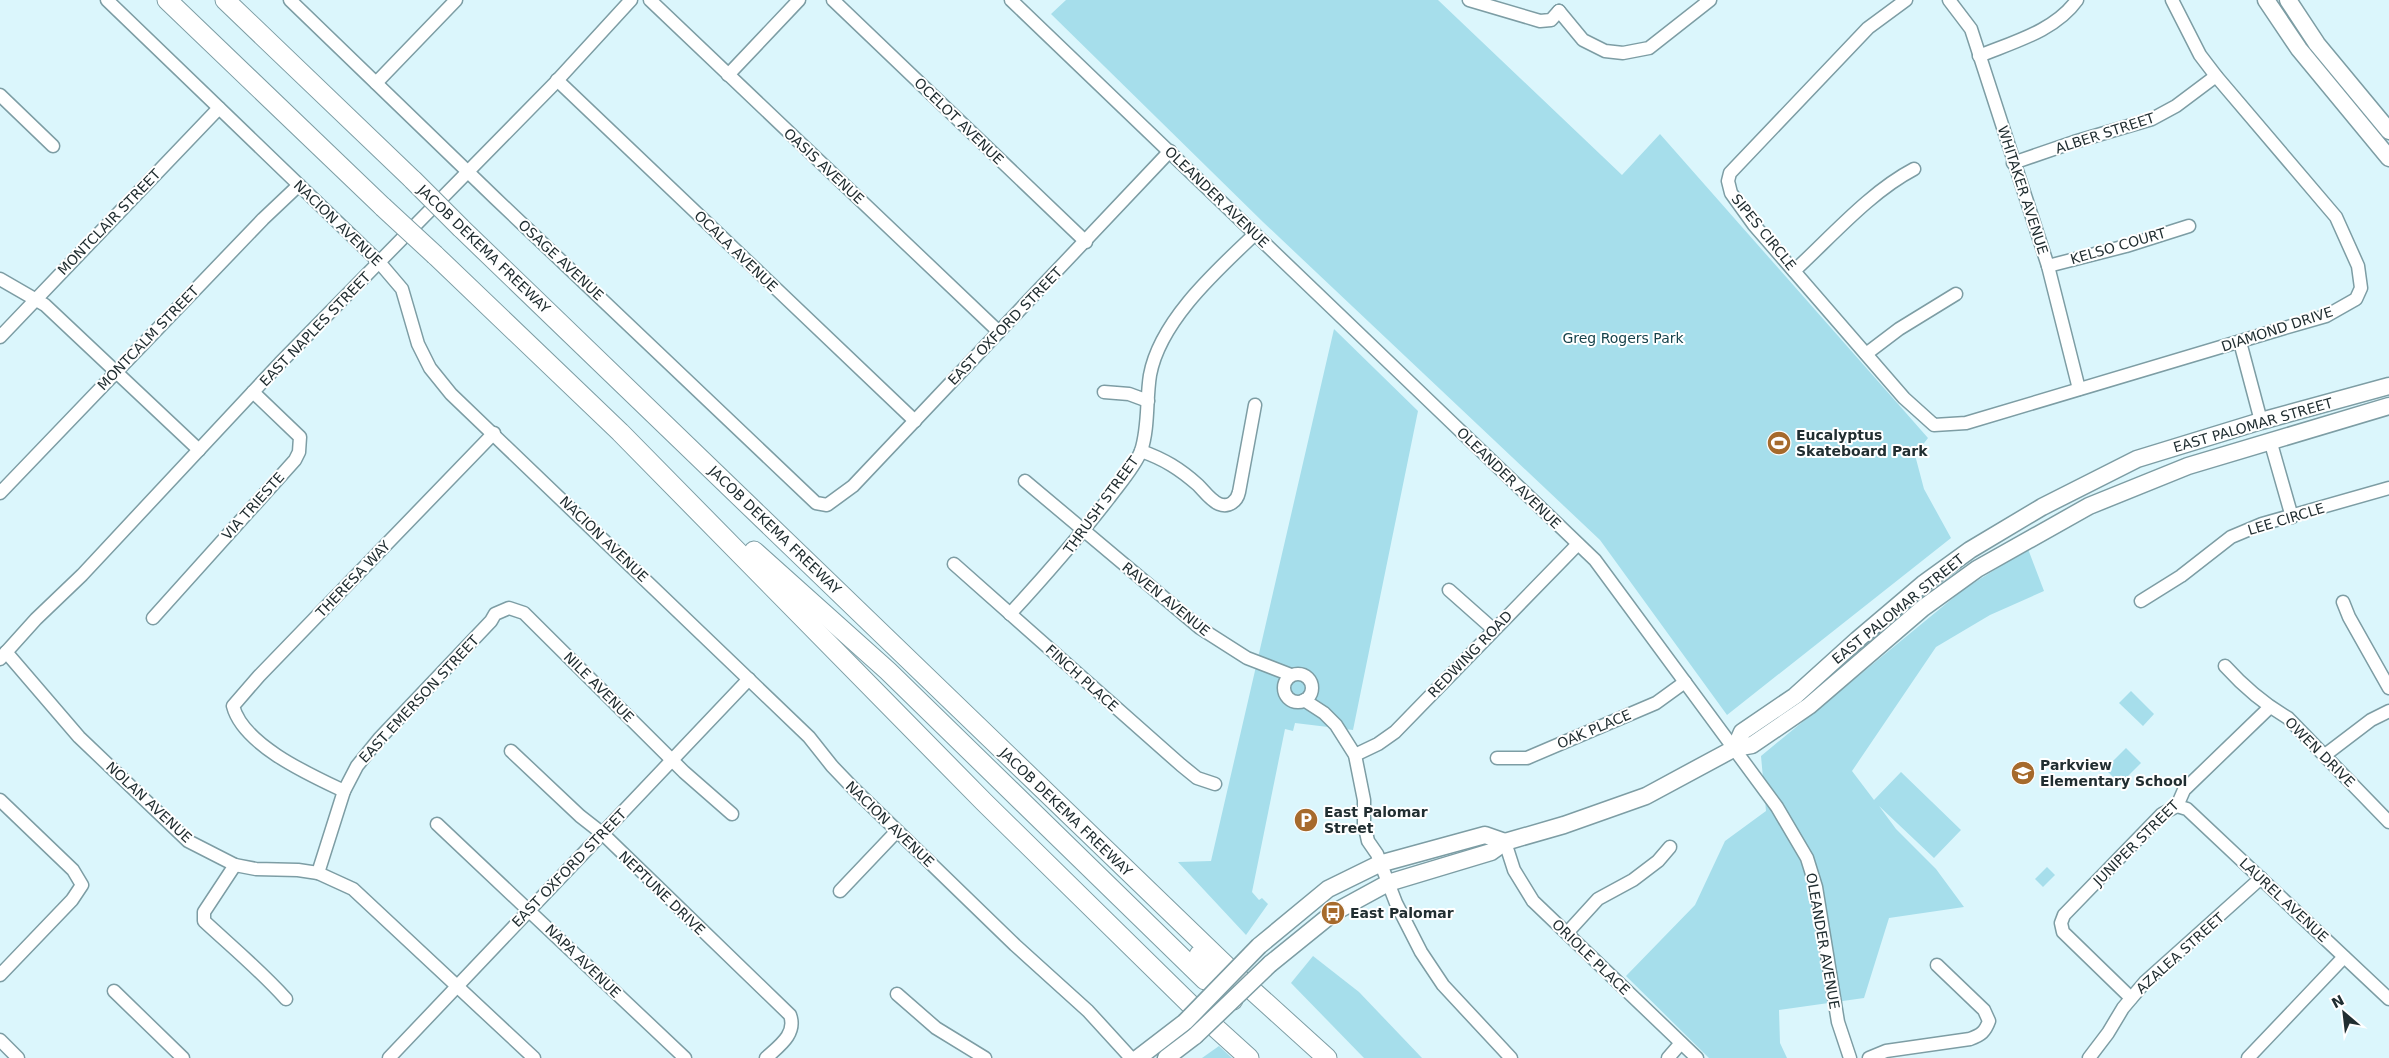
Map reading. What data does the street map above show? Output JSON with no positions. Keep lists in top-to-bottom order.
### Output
{
  "streets": {
    "highway": ["JACOB DEKEMA FREEWAY"],
    "main road": ["EAST PALOMAR STREET"],
    "street": [
      "OCELOT AVENUE",
      "ALBER STREET",
      "OASIS AVENUE",
      "WHITAKER AVENUE",
      "OLEANDER AVENUE",
      "MONTCLAIR STREET",
      "NACION AVENUE",
      "SIPES CIRCLE",
      "KELSO COURT",
      "OCALA AVENUE",
      "OSAGE AVENUE",
      "EAST OXFORD STREET",
      "EAST NAPLES STREET",
      "DIAMOND DRIVE",
      "MONTCALM STREET",
      "THRUSH STREET",
      "VIA TRIESTE",
      "LEE CIRCLE",
      "THERESA WAY",
      "RAVEN AVENUE",
      "REDWING ROAD",
      "FINCH PLACE",
      "NILE AVENUE",
      "EAST EMERSON STREET",
      "OAK PLACE",
      "OWEN DRIVE",
      "NOLAN AVENUE",
      "JUNIPER STREET",
      "NEPTUNE DRIVE",
      "LAUREL AVENUE",
      "AZALEA STREET",
      "ORIOLE PLACE",
      "NAPA AVENUE"
    ]
  },
  "crossings": [
    ["OCELOT AVENUE", "EAST OXFORD STREET"],
    ["ALBER STREET", "WHITAKER AVENUE"],
    ["ALBER STREET", "DIAMOND DRIVE"],
    ["OASIS AVENUE", "EAST OXFORD STREET"],
    ["WHITAKER AVENUE", "KELSO COURT"],
    ["WHITAKER AVENUE", "DIAMOND DRIVE"],
    ["OLEANDER AVENUE", "EAST OXFORD STREET"],
    ["OLEANDER AVENUE", "EAST PALOMAR STREET"],
    ["OLEANDER AVENUE", "THRUSH STREET"],
    ["OLEANDER AVENUE", "REDWING ROAD"],
    ["OLEANDER AVENUE", "OAK PLACE"],
    ["MONTCLAIR STREET", "NACION AVENUE"],
    ["NACION AVENUE", "EAST OXFORD STREET"],
    ["NACION AVENUE", "EAST NAPLES STREET"],
    ["NACION AVENUE", "MONTCALM STREET"],
    ["NACION AVENUE", "THERESA WAY"],
    ["SIPES CIRCLE", "DIAMOND DRIVE"],
    ["OCALA AVENUE", "EAST OXFORD STREET"],
    ["OCALA AVENUE", "EAST NAPLES STREET"],
    ["OSAGE AVENUE", "EAST OXFORD STREET"],
    ["OSAGE AVENUE", "EAST NAPLES STREET"],
    ["EAST OXFORD STREET", "NILE AVENUE"],
    ["EAST OXFORD STREET", "NOLAN AVENUE"],
    ["EAST OXFORD STREET", "NEPTUNE DRIVE"],
    ["EAST OXFORD STREET", "NAPA AVENUE"],
    ["EAST NAPLES STREET", "VIA TRIESTE"],
    ["EAST NAPLES STREET", "NOLAN AVENUE"],
    ["EAST PALOMAR STREET", "ORIOLE PLACE"],
    ["THRUSH STREET", "RAVEN AVENUE"],
    ["THRUSH STREET", "FINCH PLACE"],
    ["THERESA WAY", "EAST EMERSON STREET"],
    ["NILE AVENUE", "EAST EMERSON STREET"],
    ["EAST EMERSON STREET", "NOLAN AVENUE"],
    ["OWEN DRIVE", "JUNIPER STREET"],
    ["JUNIPER STREET", "LAUREL AVENUE"],
    ["JUNIPER STREET", "AZALEA STREET"],
    ["LAUREL AVENUE", "AZALEA STREET"]
  ],
  "parks": ["Greg Rogers Park"],
  "places": {
    "sports": ["Eucalyptus Skateboard Park"],
    "school or university": ["Parkview Elementary School"],
    "parking": ["East Palomar Street"],
    "bus stop": ["East Palomar"]
  },
  "north": "top left"
}
